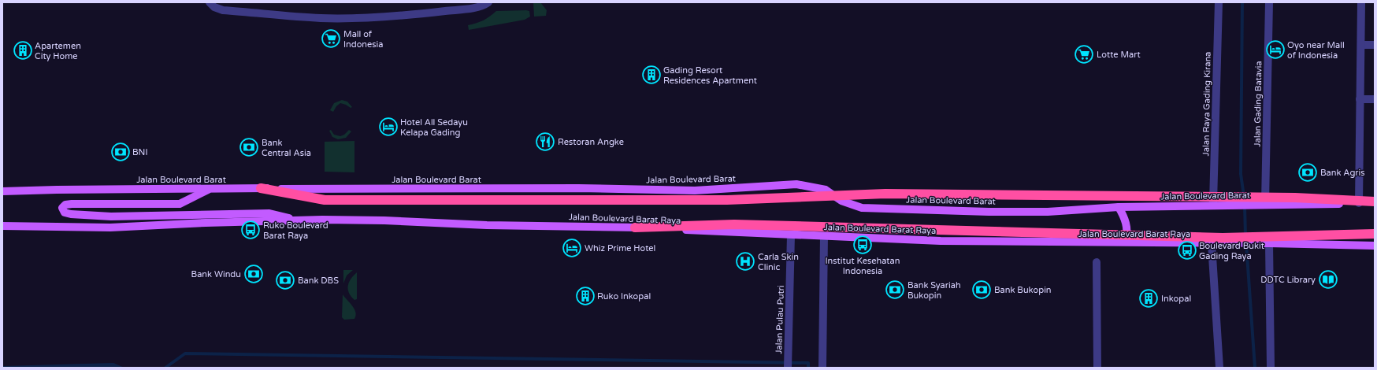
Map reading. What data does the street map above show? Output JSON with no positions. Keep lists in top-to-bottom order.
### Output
{
  "streets": {
    "main road": ["Jalan Boulevard Barat", "Jalan Boulevard Barat Raya"],
    "street": ["Jalan Raya Gading Kirana", "Jalan Gading Batavia", "Jalan Pulau Putri"]
  },
  "crossings": [
    ["Jalan Raya Gading Kirana", "Jalan Boulevard Barat"],
    ["Jalan Gading Batavia", "Jalan Boulevard Barat"],
    ["Jalan Boulevard Barat Raya", "Jalan Pulau Putri"]
  ],
  "places": {
    "supermarket": ["Mall of Indonesia", "Lotte Mart"],
    "hotel": ["Oyo near Mall of Indonesia", "Hotel All Sedayu Kelapa Gading", "Whiz Prime Hotel"],
    "building": [
      "Apartemen City Home",
      "Gading Resort Residences Apartment",
      "Ruko Inkopal",
      "Inkopal"
    ],
    "restaurant": ["Restoran Angke"],
    "bank": [
      "Bank Central Asia",
      "BNI",
      "Bank Agris",
      "Bank Windu",
      "Bank DBS",
      "Bank Syariah Bukopin",
      "Bank Bukopin"
    ],
    "bus stop": ["Ruko Boulevard Barat Raya", "Institut Kesehatan Indonesia", "Boulevard Bukit Gading Raya"],
    "hospital": ["Carla Skin Clinic"],
    "library": ["DDTC Library"]
  }
}
